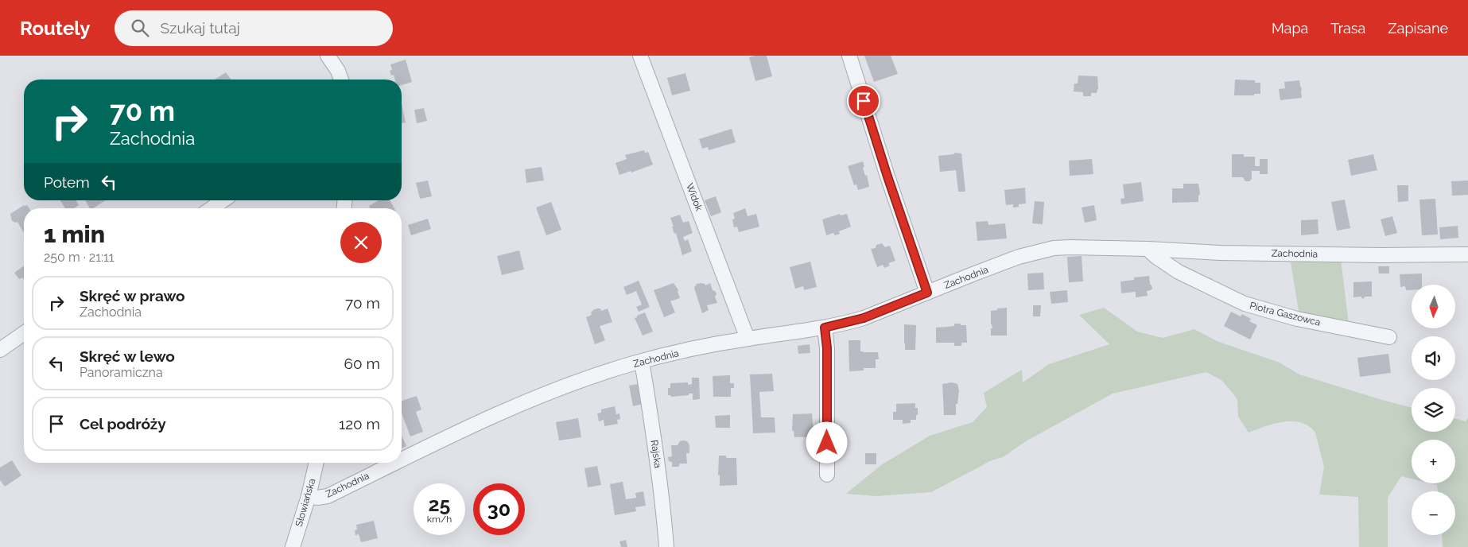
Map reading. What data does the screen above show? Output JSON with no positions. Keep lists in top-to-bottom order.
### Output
{
  "streets": {
    "street": [
      "Widok",
      "Zachodnia",
      "Piotra Gaszowca",
      "Rajska",
      "Słowiańska"
    ]
  },
  "crossings": [
    ["Widok", "Zachodnia"],
    ["Zachodnia", "Piotra Gaszowca"],
    ["Zachodnia", "Rajska"],
    ["Zachodnia", "Słowiańska"]
  ],
  "north": "bottom",
  "page": {
    "header": "Routely",
    "search": "Szukaj tutaj",
    "nav": ["Mapa", "Trasa", "Zapisane"],
    "turn": ["70 m", "Zachodnia"],
    "then": "Potem",
    "heading": ["1 min", "250 m · 21:11"],
    "list": [
      {
        "name": "Skręć w prawo",
        "note": "Zachodnia",
        "value": "70 m"
      },
      {
        "name": "Skręć w lewo",
        "note": "Panoramiczna",
        "value": "60 m"
      },
      {
        "name": "Cel podróży",
        "value": "120 m"
      }
    ],
    "map_buttons": ["+", "−"],
    "speed": "25 km/h",
    "limit": "30"
  }
}
